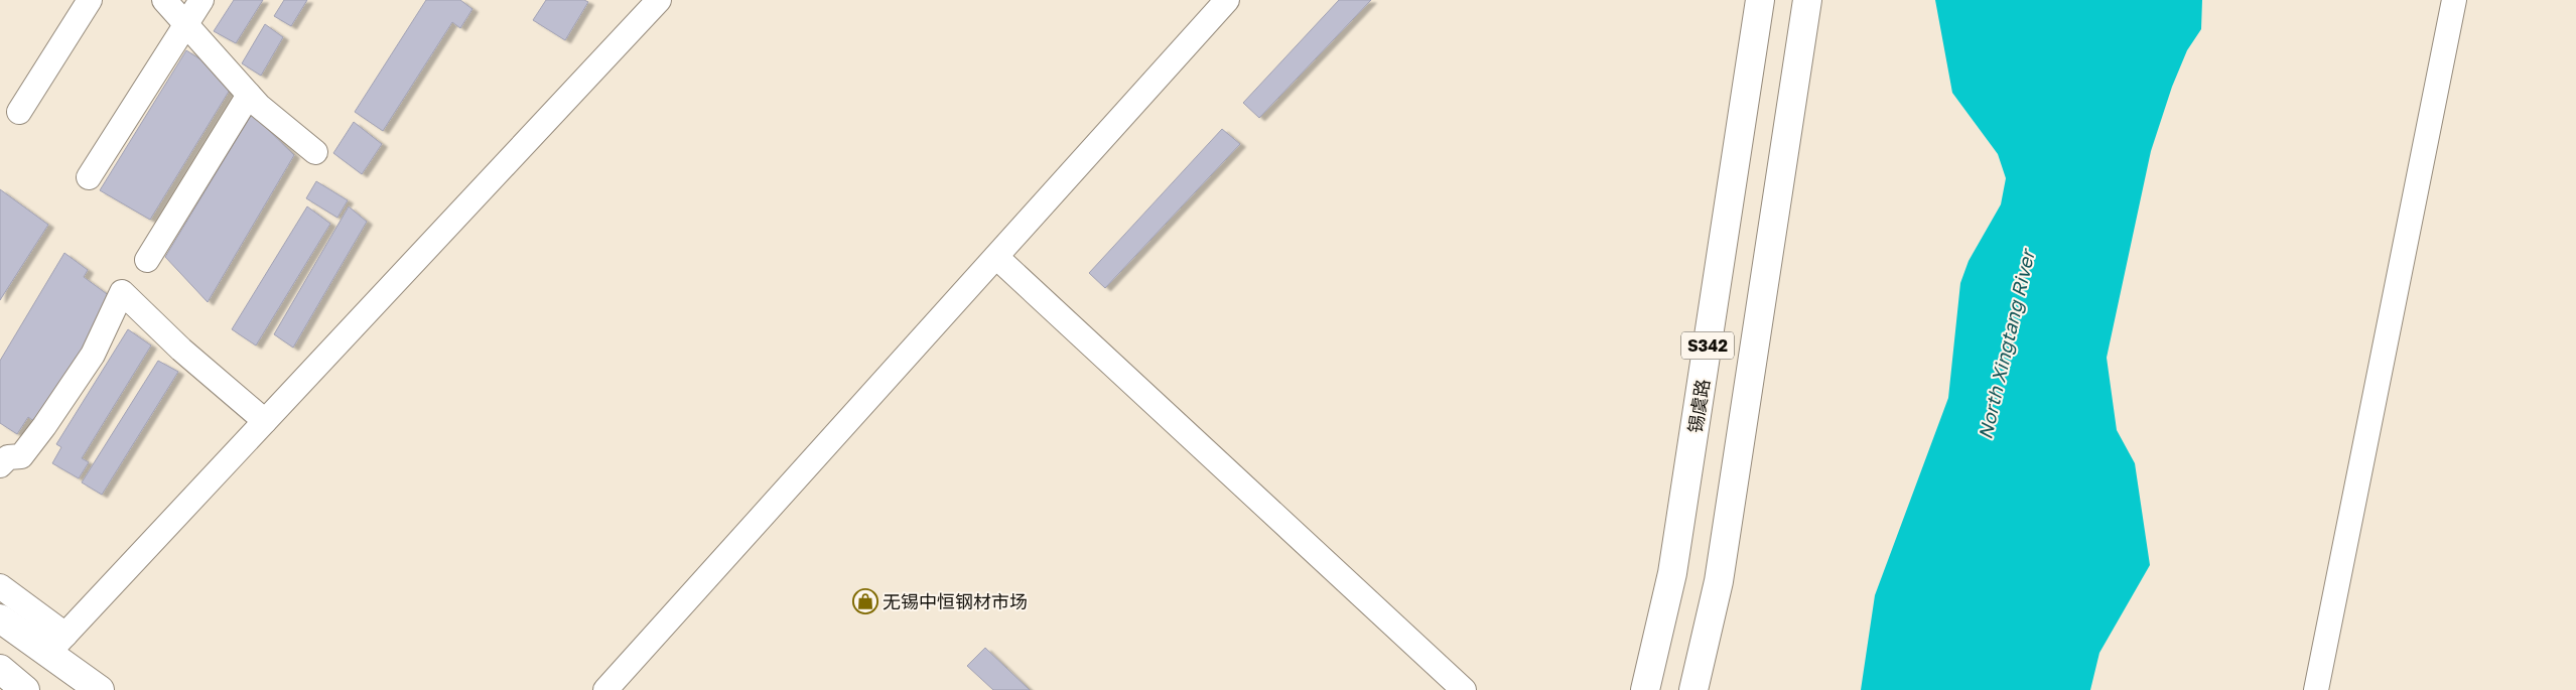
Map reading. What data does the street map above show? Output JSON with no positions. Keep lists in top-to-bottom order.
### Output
{
  "streets": {
    "main road": ["S342", "锡虞路"]
  },
  "water": ["North Xingtang River"],
  "places": {
    "shop": ["无锡中恒钢材市场"]
  }
}
